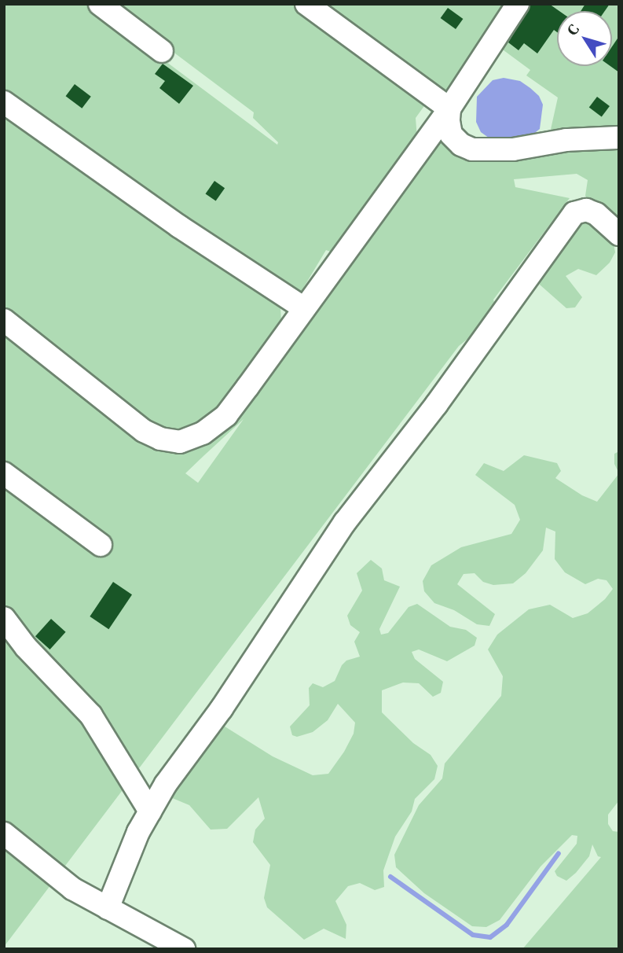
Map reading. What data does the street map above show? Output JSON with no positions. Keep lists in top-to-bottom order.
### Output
{
  "north": "top left"
}
